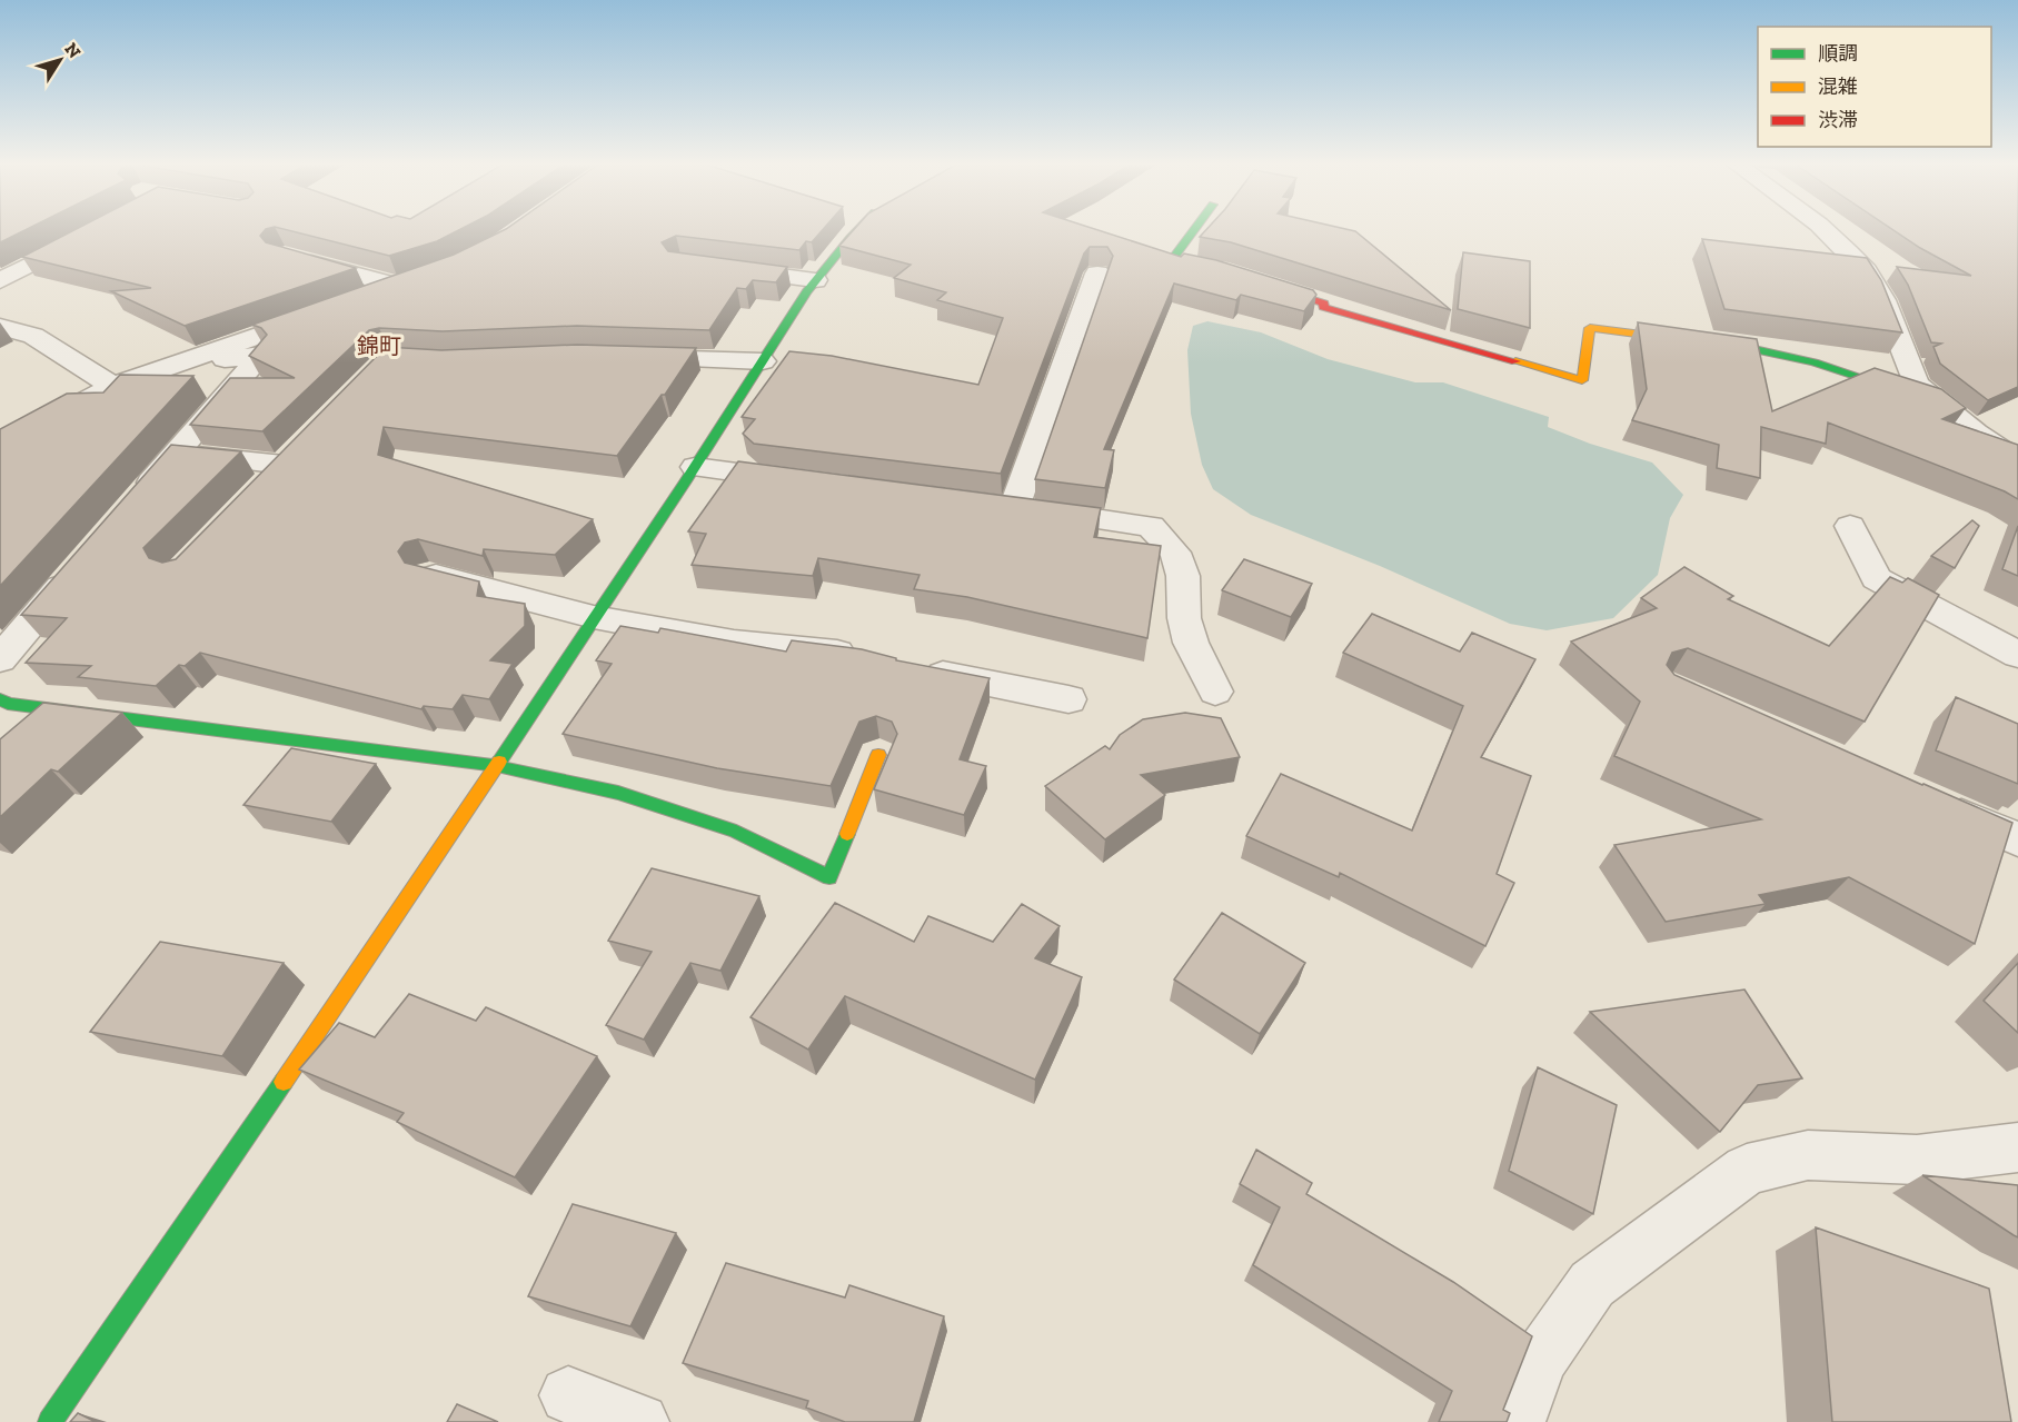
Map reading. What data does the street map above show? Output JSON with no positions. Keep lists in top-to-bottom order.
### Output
{
  "districts": ["錦町"],
  "legend": ["順調", "混雑", "渋滞"],
  "north": "top right"
}
